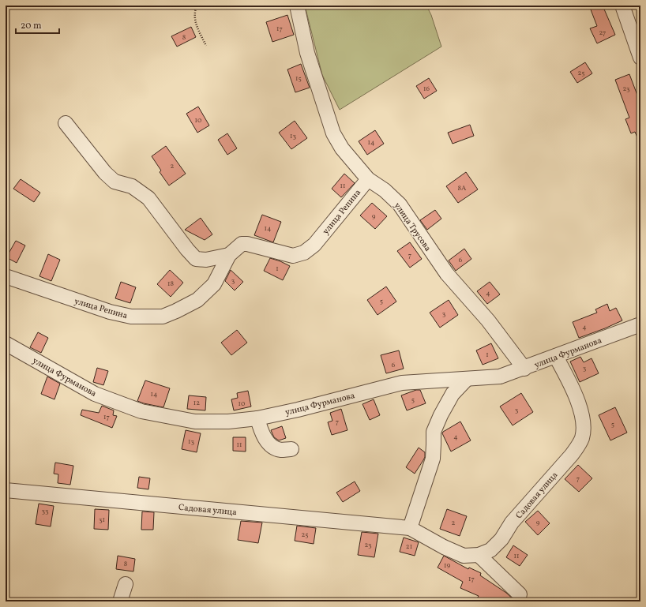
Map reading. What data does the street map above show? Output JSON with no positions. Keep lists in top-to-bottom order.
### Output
{
  "streets": {
    "street": [
      "улица Репина",
      "улица Трусова",
      "улица Фурманова",
      "Садовая улица"
    ]
  },
  "crossings": [
    ["улица Репина", "улица Трусова"],
    ["улица Трусова", "улица Фурманова"],
    ["улица Фурманова", "Садовая улица"]
  ],
  "house_numbers": [
    "17",
    "27",
    "8",
    "25",
    "15",
    "16",
    "23",
    "10",
    "13",
    "14",
    "2",
    "11",
    "8А",
    "9",
    "14",
    "7",
    "6",
    "1",
    "3",
    "18",
    "4",
    "5",
    "3",
    "4",
    "1",
    "6",
    "3",
    "14",
    "5",
    "12",
    "10",
    "3",
    "17",
    "7",
    "5",
    "4",
    "13",
    "11",
    "7",
    "33",
    "31",
    "2",
    "9",
    "25",
    "23",
    "21",
    "11",
    "8",
    "19",
    "17"
  ],
  "scale_bar": "20 m"
}
